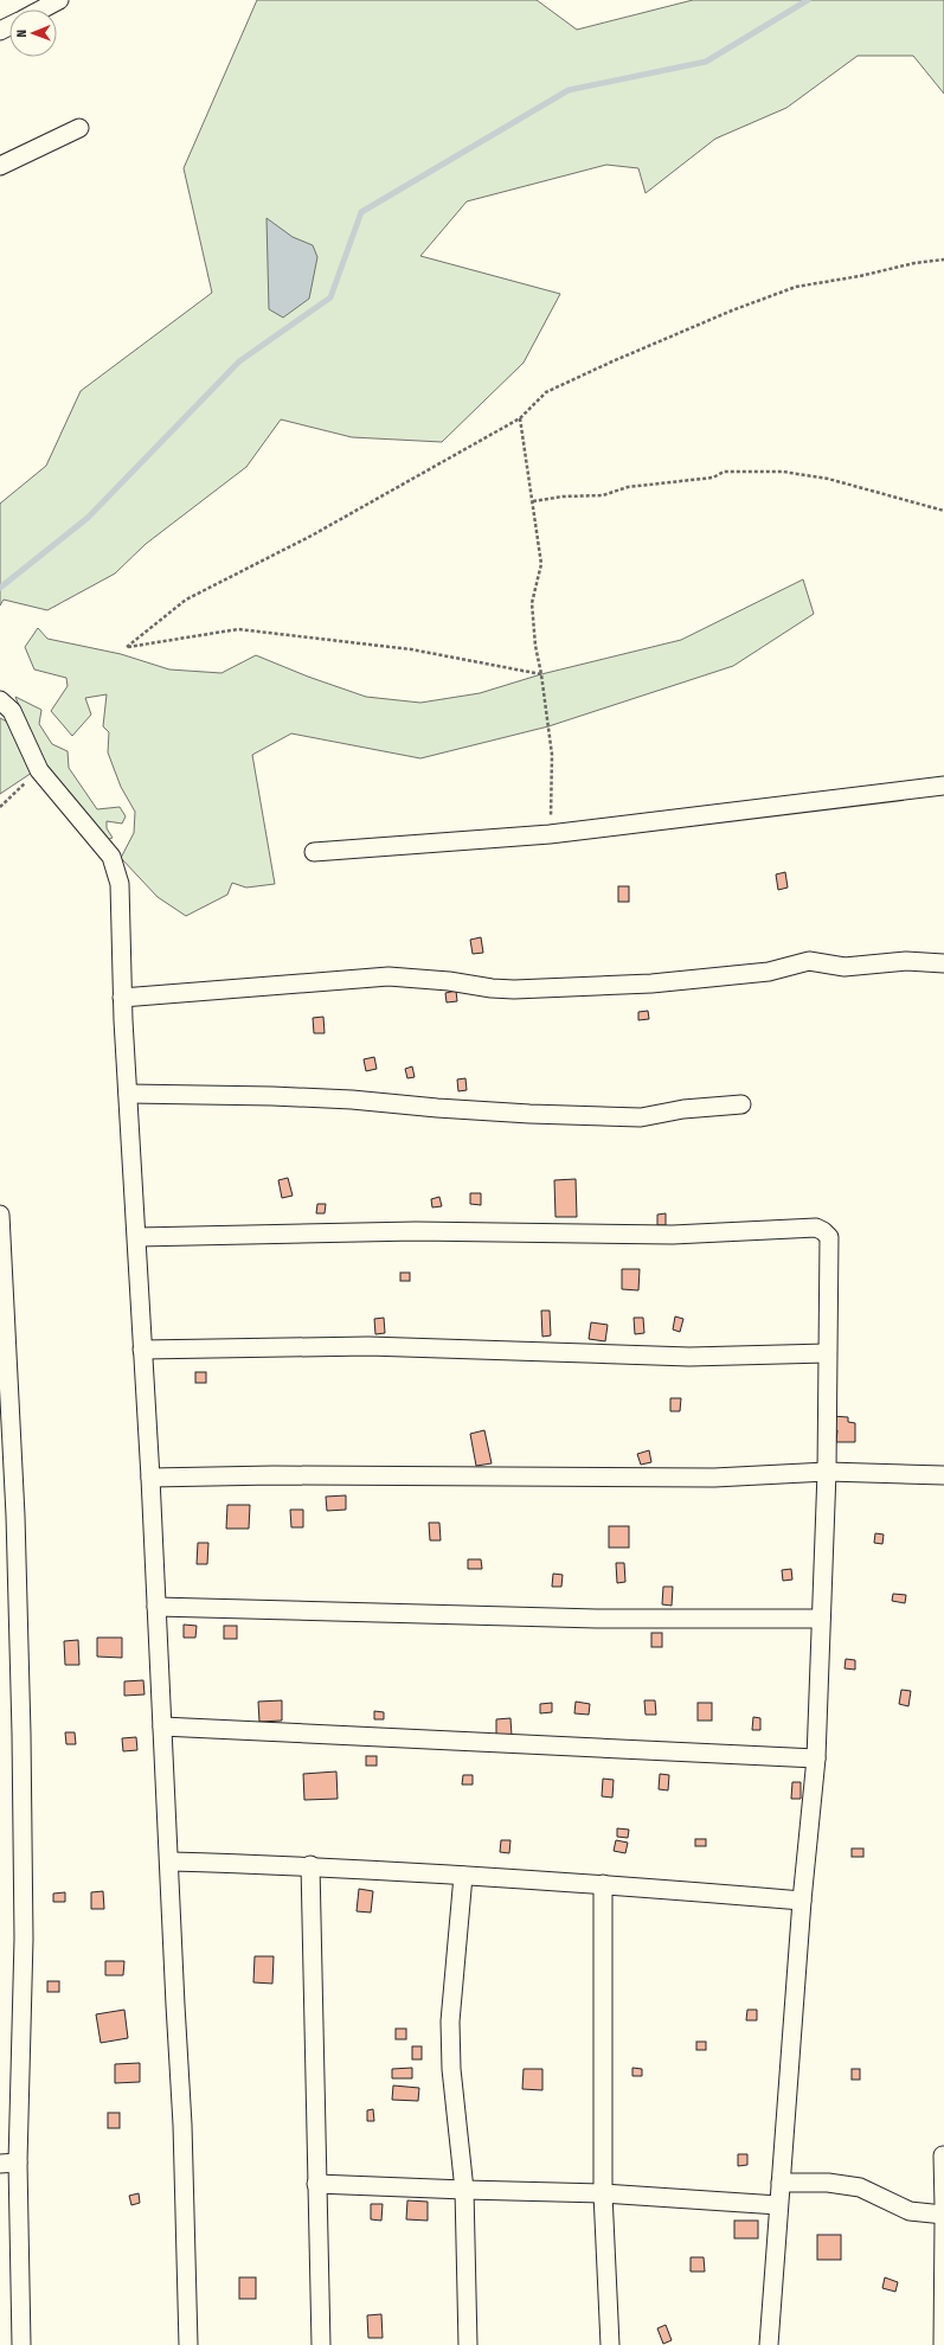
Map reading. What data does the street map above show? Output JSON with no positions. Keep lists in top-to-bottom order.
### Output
{
  "north": "left"
}
